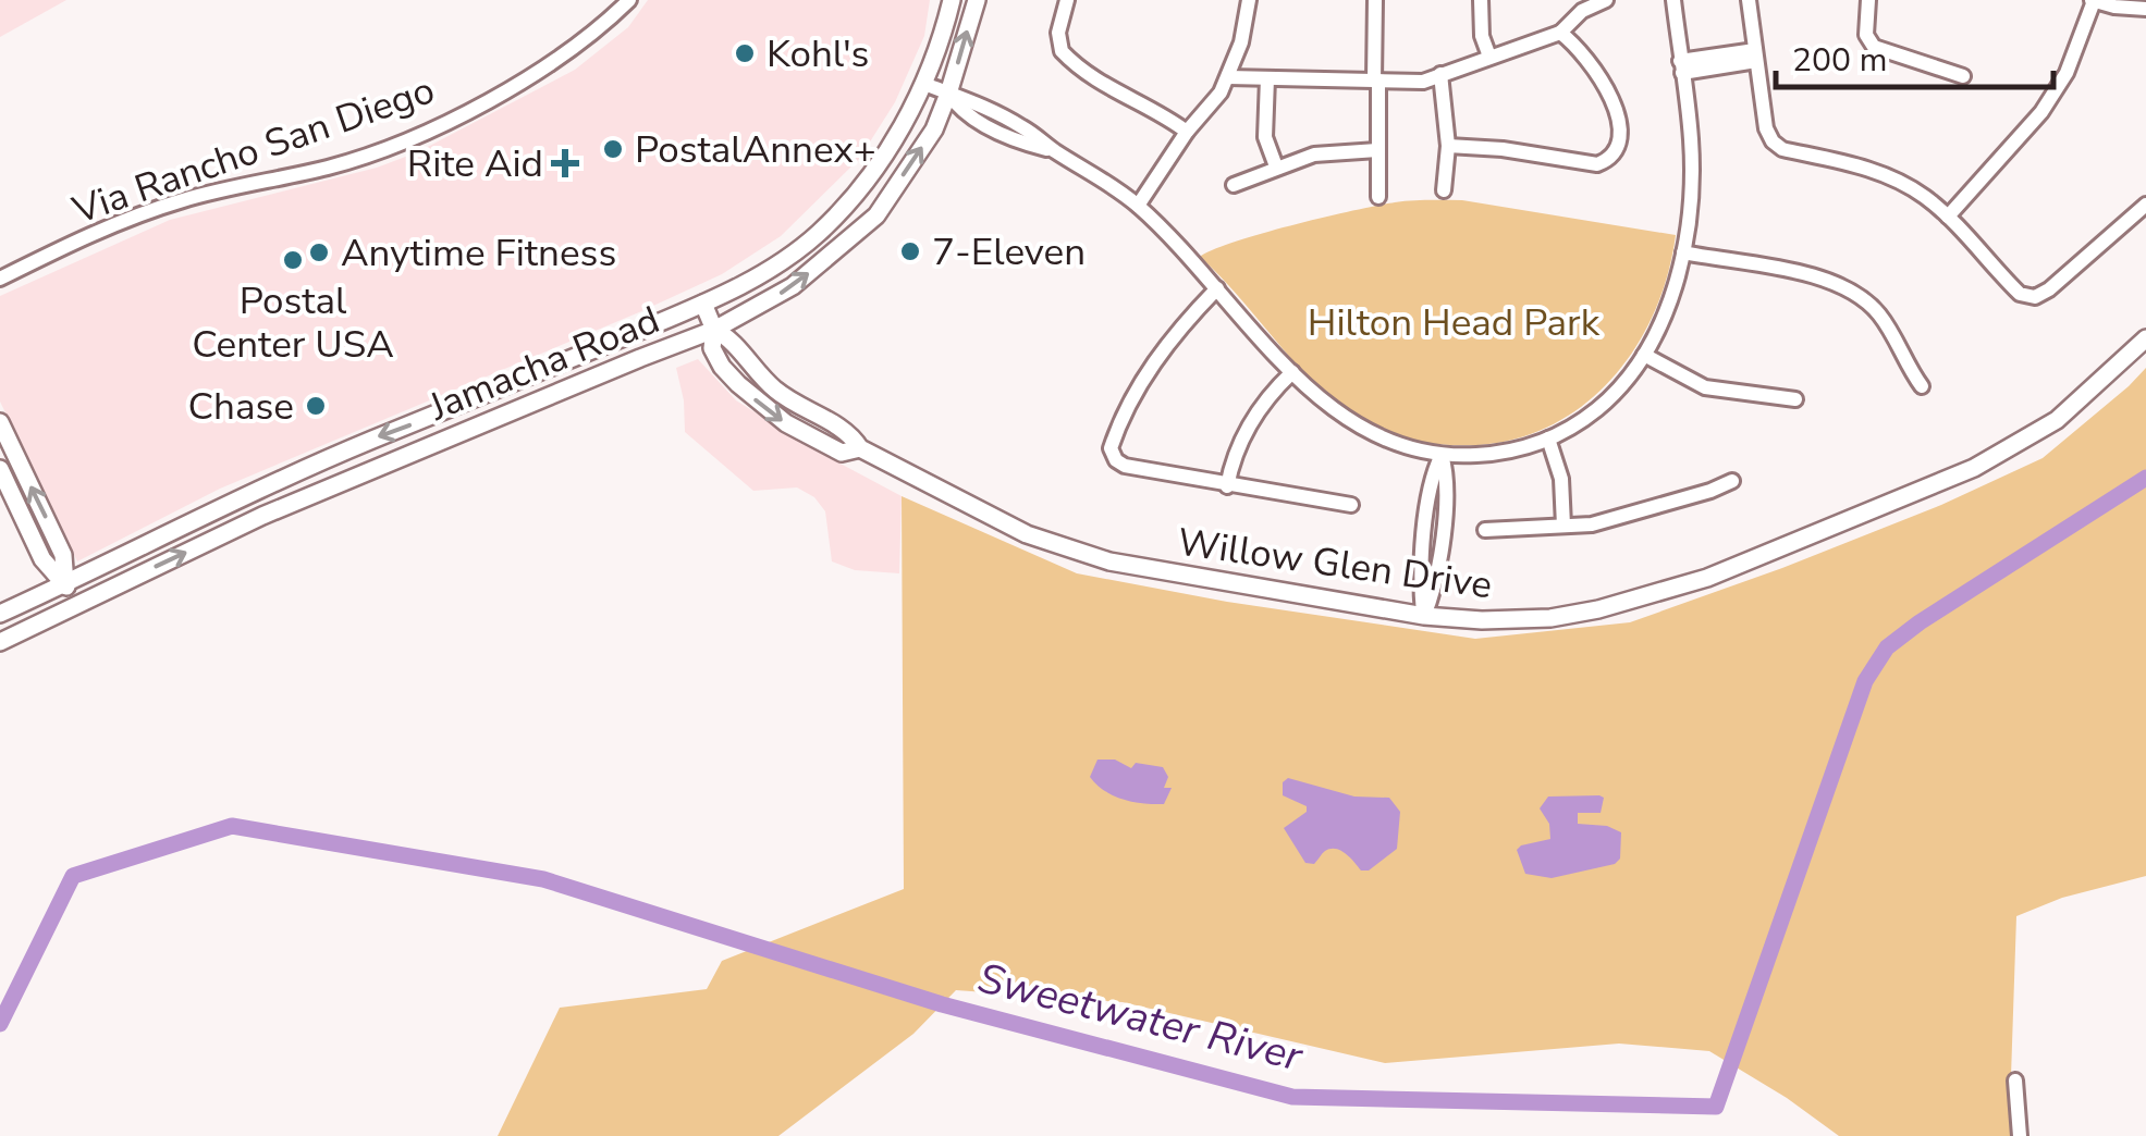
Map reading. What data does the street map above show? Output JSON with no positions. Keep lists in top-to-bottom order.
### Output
{
  "streets": {
    "main road": ["Jamacha Road", "Willow Glen Drive"],
    "street": ["Via Rancho San Diego"]
  },
  "crossings": [
    ["Jamacha Road", "Willow Glen Drive"]
  ],
  "water": ["Sweetwater River"],
  "parks": ["Hilton Head Park"],
  "places": {
    "other": [
      "Kohl's",
      "PostalAnnex+",
      "7-Eleven",
      "Anytime Fitness",
      "Postal Center USA",
      "Chase"
    ],
    "health": ["Rite Aid"]
  },
  "scale_bar": "200 m"
}
